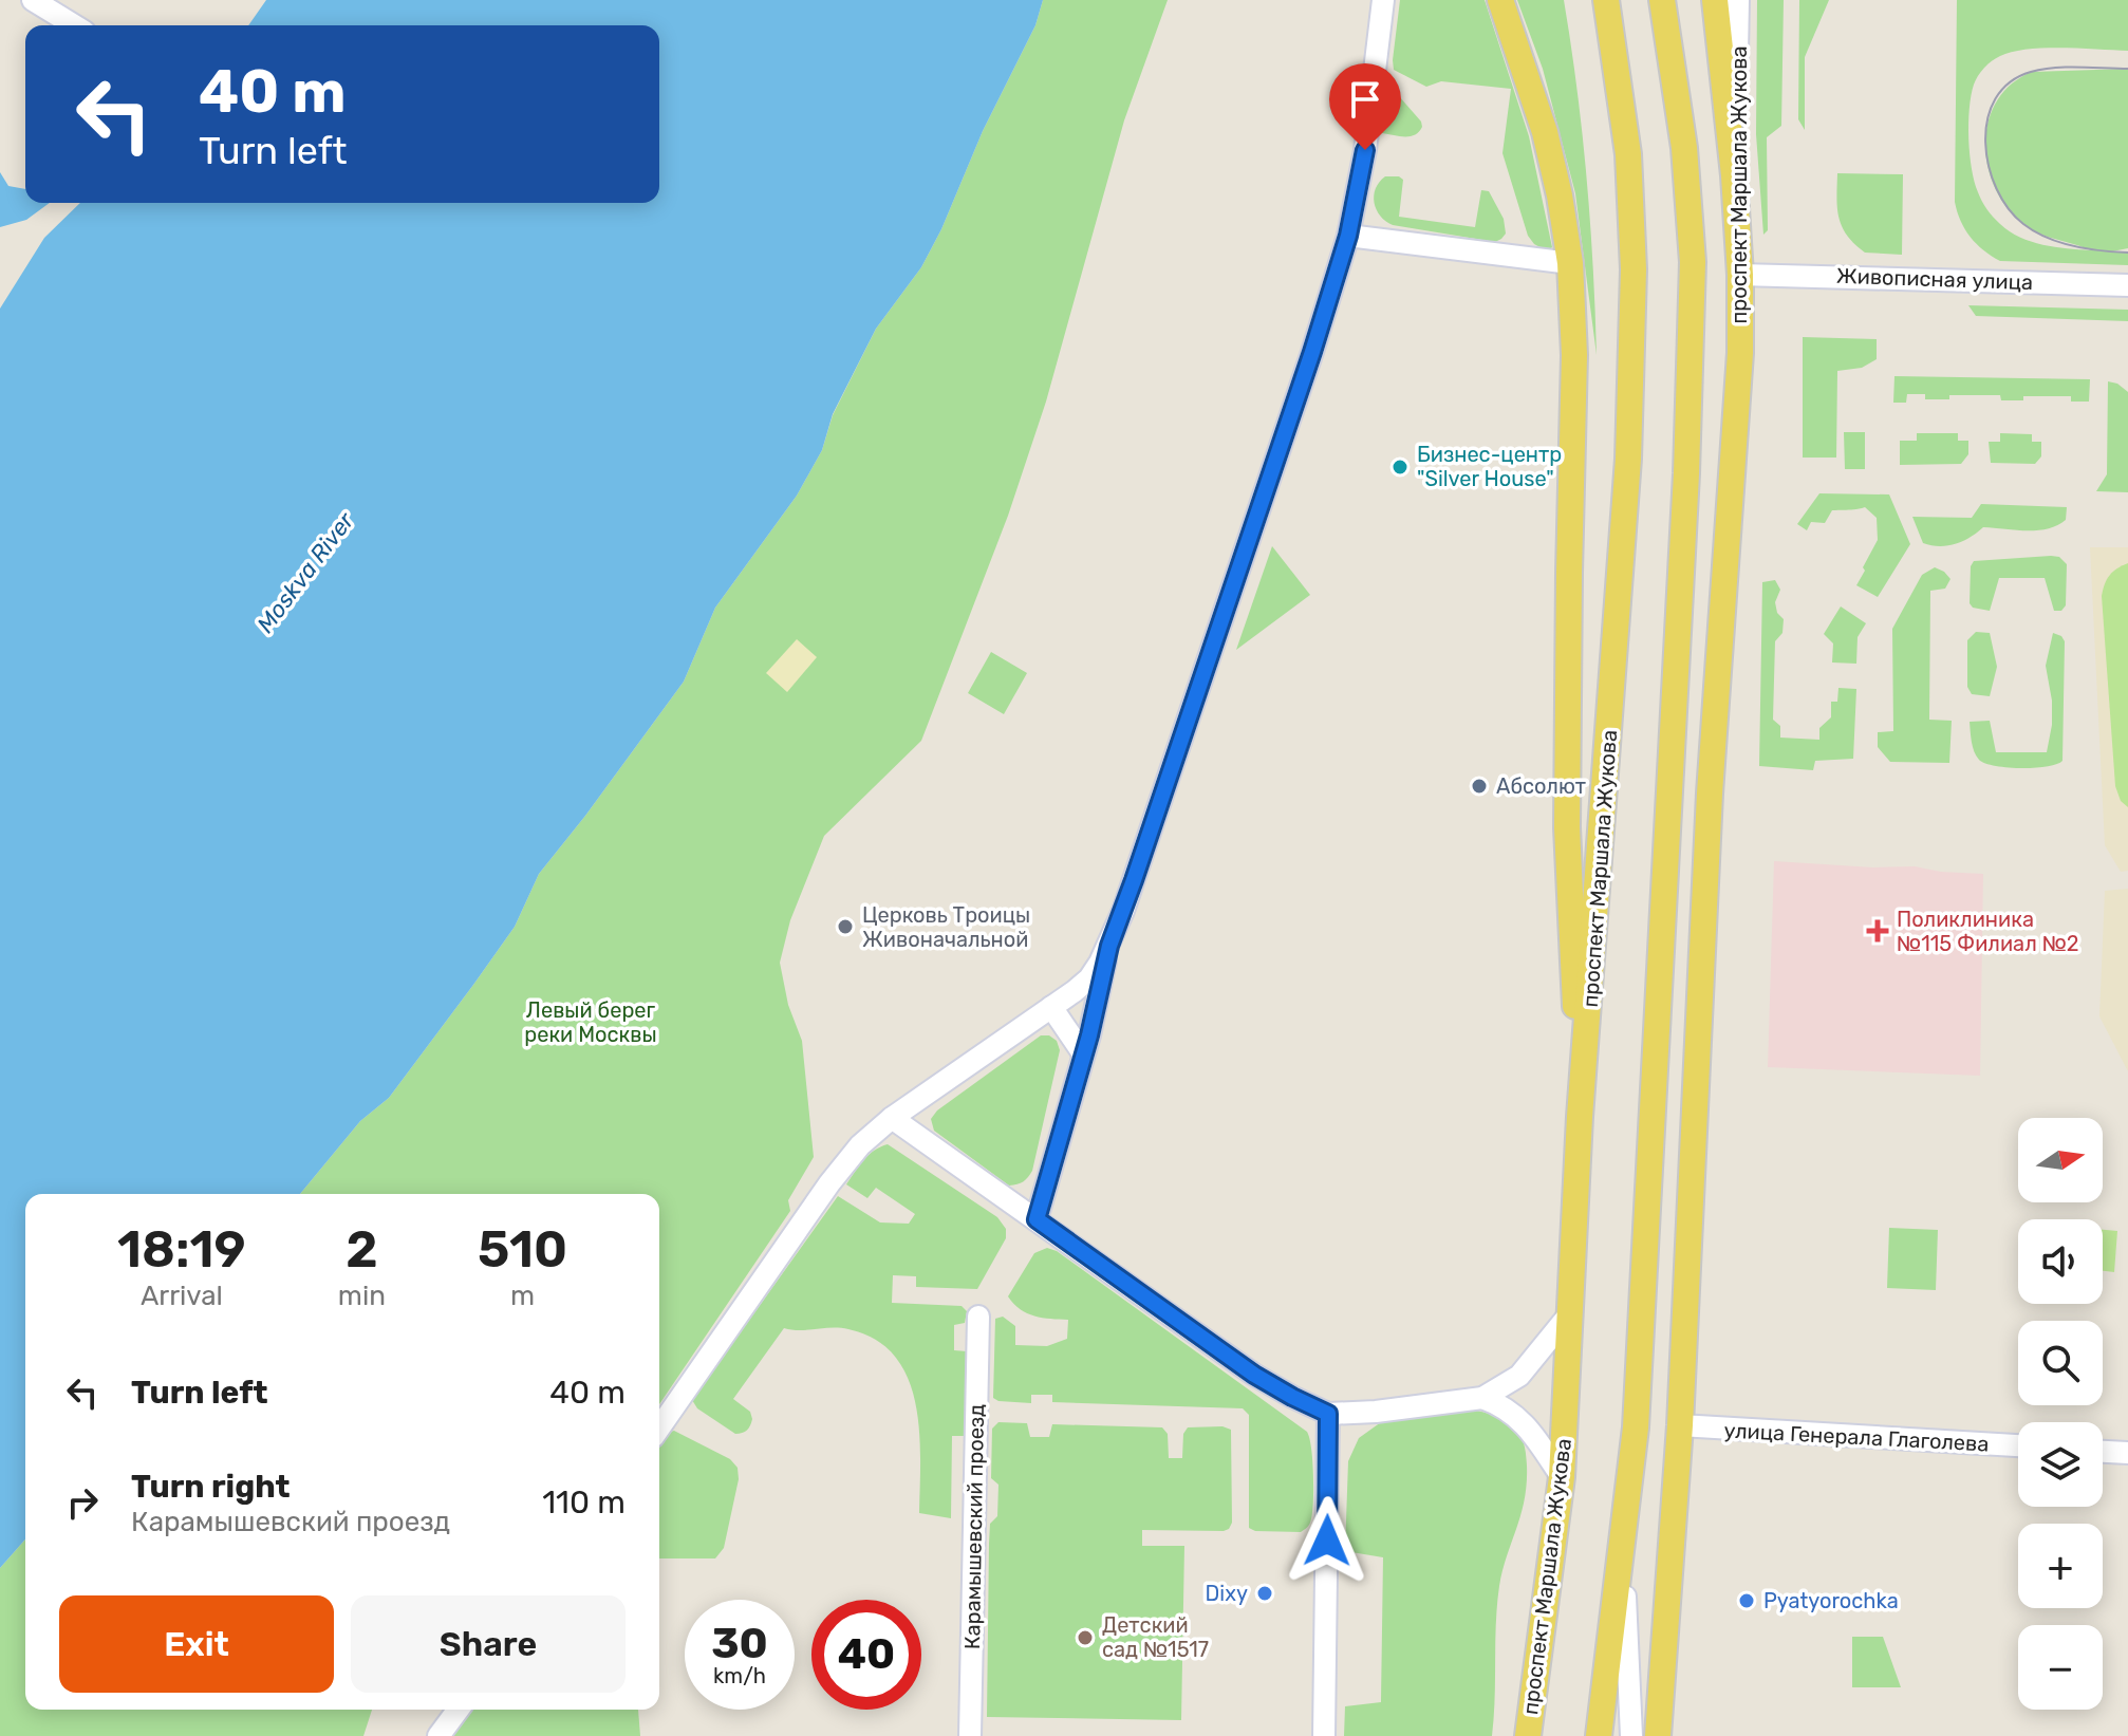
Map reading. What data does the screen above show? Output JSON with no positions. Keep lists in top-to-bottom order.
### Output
{
  "streets": {
    "main road": ["проспект Маршала Жукова"],
    "street": ["Живописная улица", "улица Генерала Глаголева", "Карамышевский проезд"]
  },
  "crossings": [
    ["проспект Маршала Жукова", "Живописная улица"],
    ["проспект Маршала Жукова", "улица Генерала Глаголева"]
  ],
  "water": ["Moskva River"],
  "parks": ["Левый берег реки Москвы"],
  "places": {
    "other": [
      "Бизнес-центр \"Silver House\"",
      "Абсолют",
      "Церковь Троицы Живоначальной",
      "Dixy",
      "Pyatyorochka",
      "Детский сад №1517"
    ],
    "health": ["Поликлиника №115 Филиал №2"]
  },
  "north": "right",
  "page": {
    "turn": ["40 m", "Turn left"],
    "map_buttons": ["+", "−"],
    "eta": [
      "18:19",
      "Arrival",
      "2",
      "min",
      "510",
      "m"
    ],
    "list": [
      {
        "name": "Turn left",
        "value": "40 m"
      },
      {
        "name": "Turn right",
        "note": "Карамышевский проезд",
        "value": "110 m"
      }
    ],
    "buttons": ["Exit", "Share"],
    "speed": "30 km/h",
    "limit": "40"
  }
}
